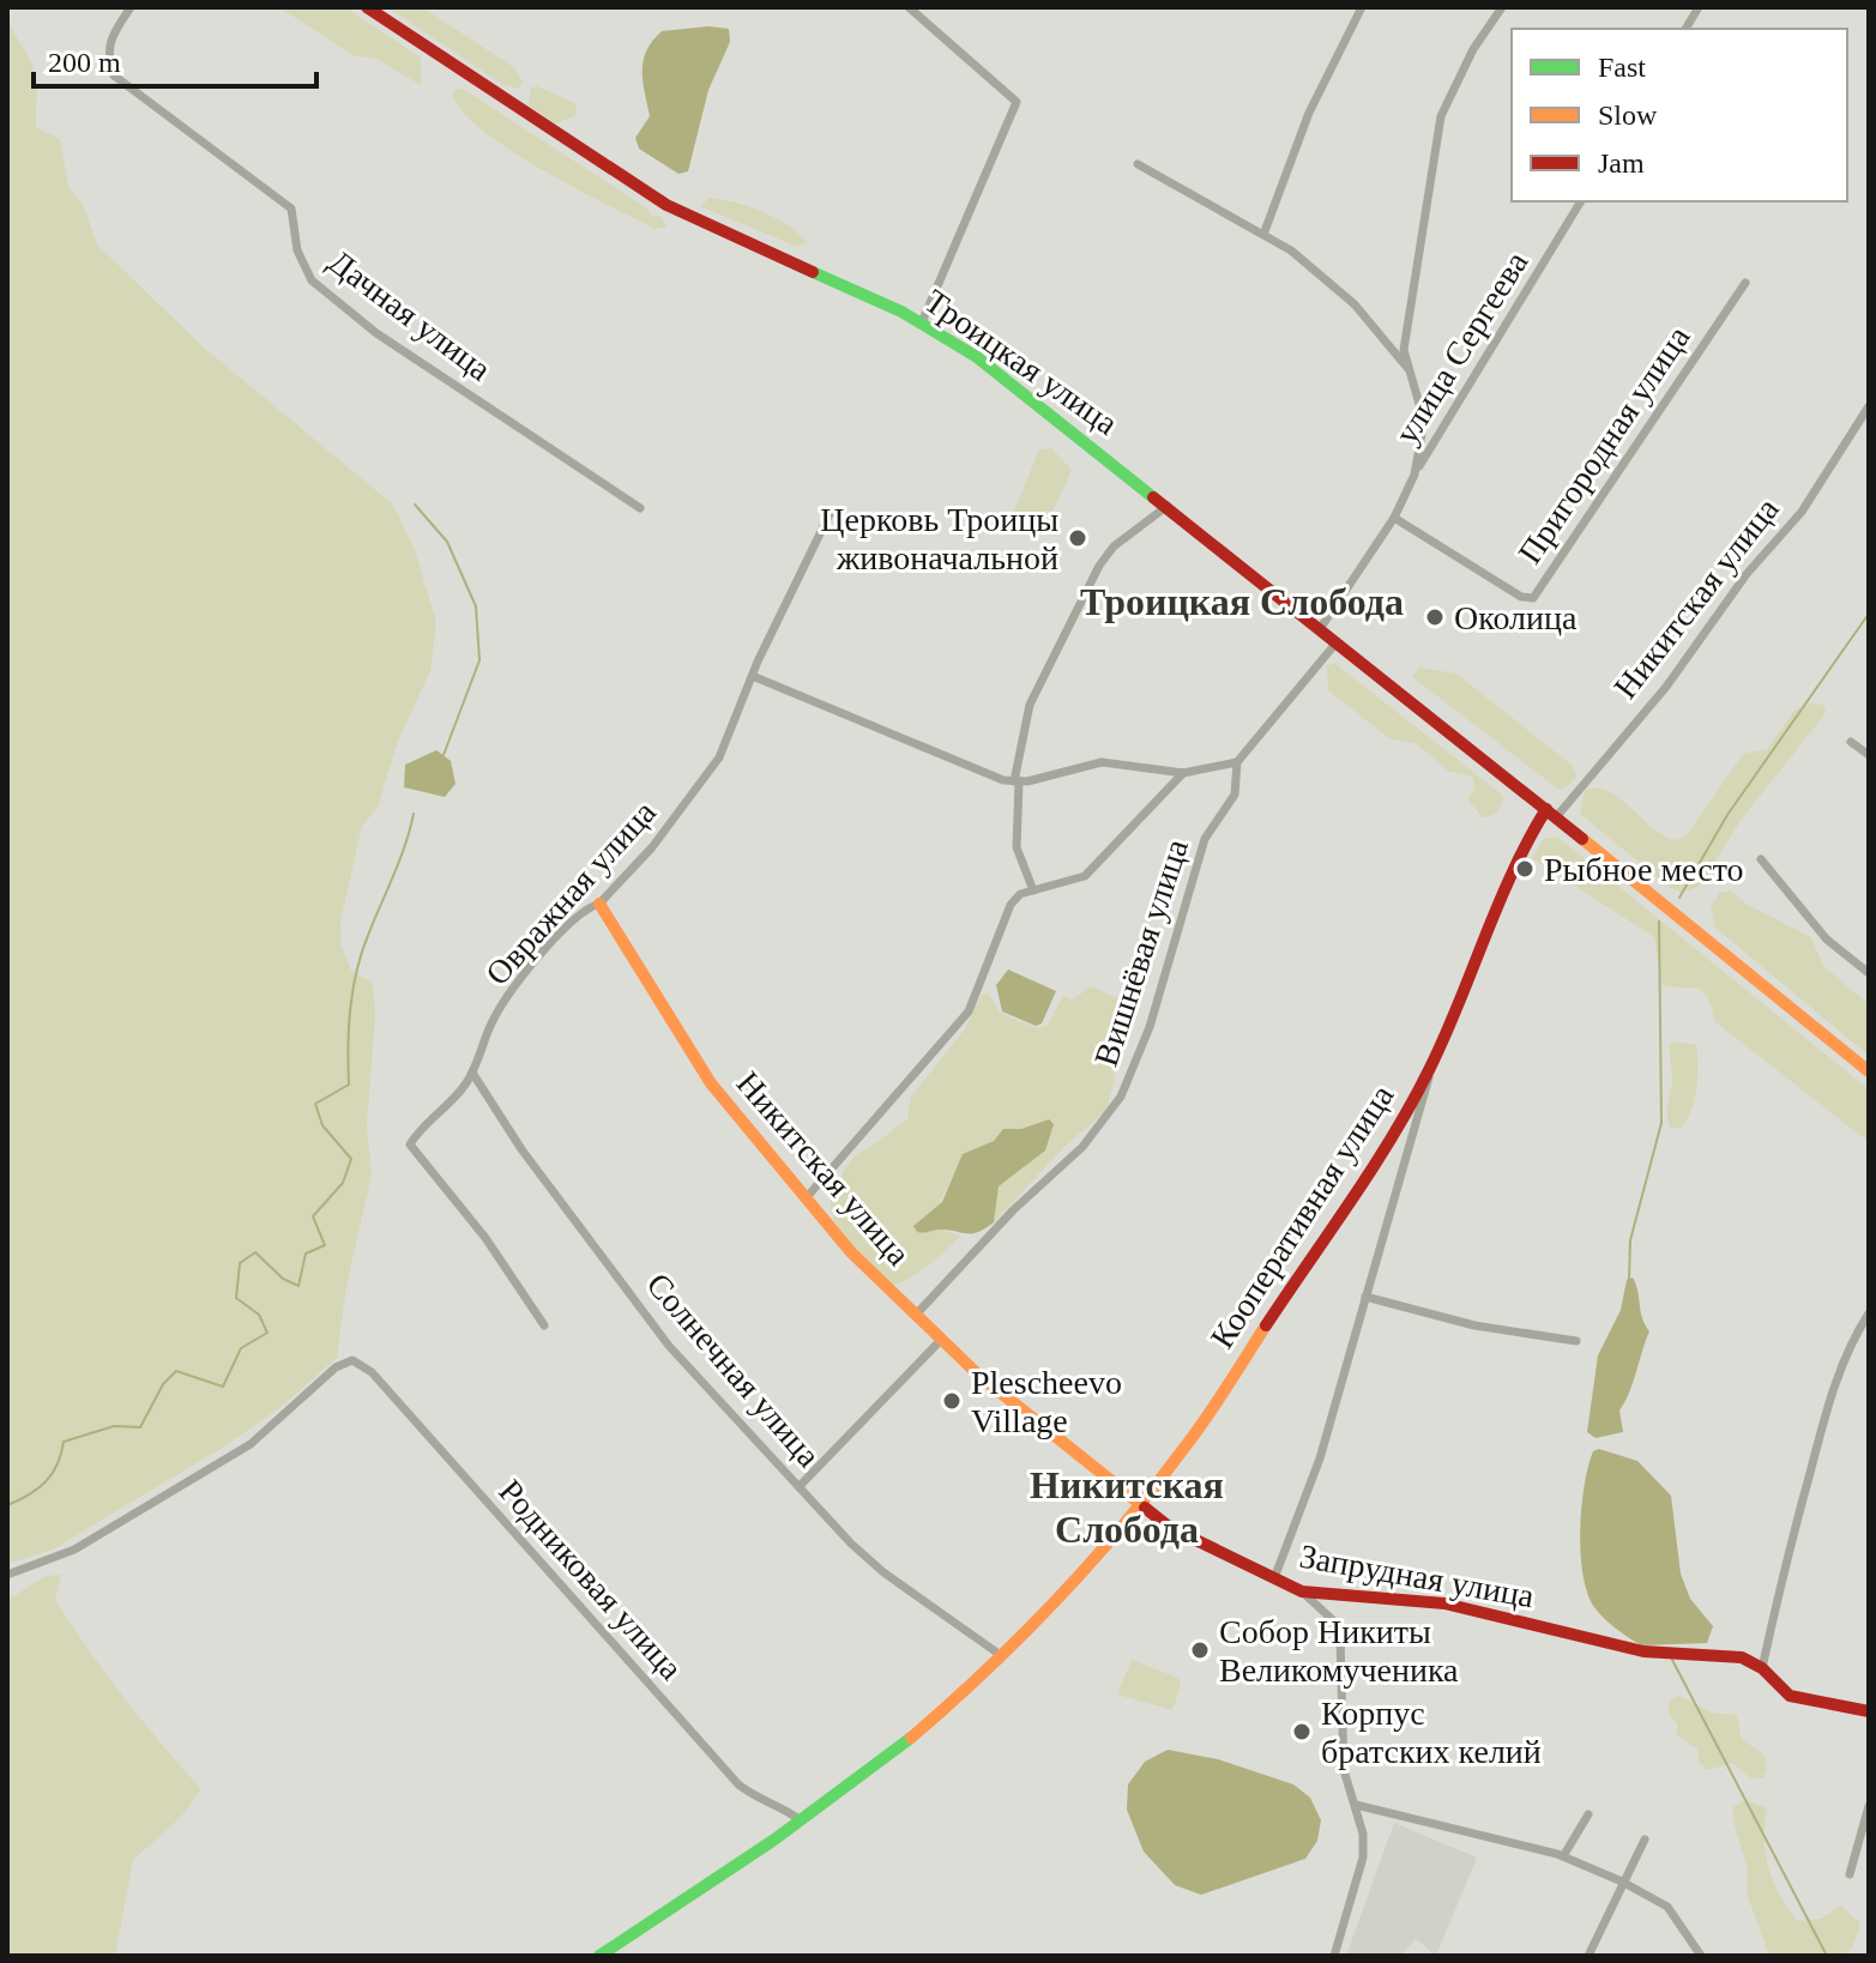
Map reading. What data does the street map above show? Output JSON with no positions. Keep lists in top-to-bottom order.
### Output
{
  "streets": {
    "street": [
      "Дачная улица",
      "улица Сергеева",
      "Троицкая улица",
      "Пригородная улица",
      "Никитская улица",
      "Овражная улица",
      "Вишнёвая улица",
      "Кооперативная улица",
      "Солнечная улица",
      "Запрудная улица",
      "Родниковая улица"
    ]
  },
  "crossings": [
    ["Троицкая улица", "Никитская улица"],
    ["Троицкая улица", "Кооперативная улица"],
    ["Никитская улица", "Овражная улица"],
    ["Никитская улица", "Вишнёвая улица"],
    ["Никитская улица", "Кооперативная улица"],
    ["Никитская улица", "Запрудная улица"],
    ["Овражная улица", "Солнечная улица"],
    ["Кооперативная улица", "Солнечная улица"],
    ["Кооперативная улица", "Запрудная улица"],
    ["Кооперативная улица", "Родниковая улица"]
  ],
  "districts": ["Троицкая Слобода", "Никитская Слобода"],
  "places": [
    "Церковь Троицы живоначальной",
    "Околица",
    "Рыбное место",
    "Plescheevo Village",
    "Собор Никиты Великомученика",
    "Корпус братских келий"
  ],
  "legend": ["Fast", "Slow", "Jam"],
  "scale_bar": "200 m"
}
